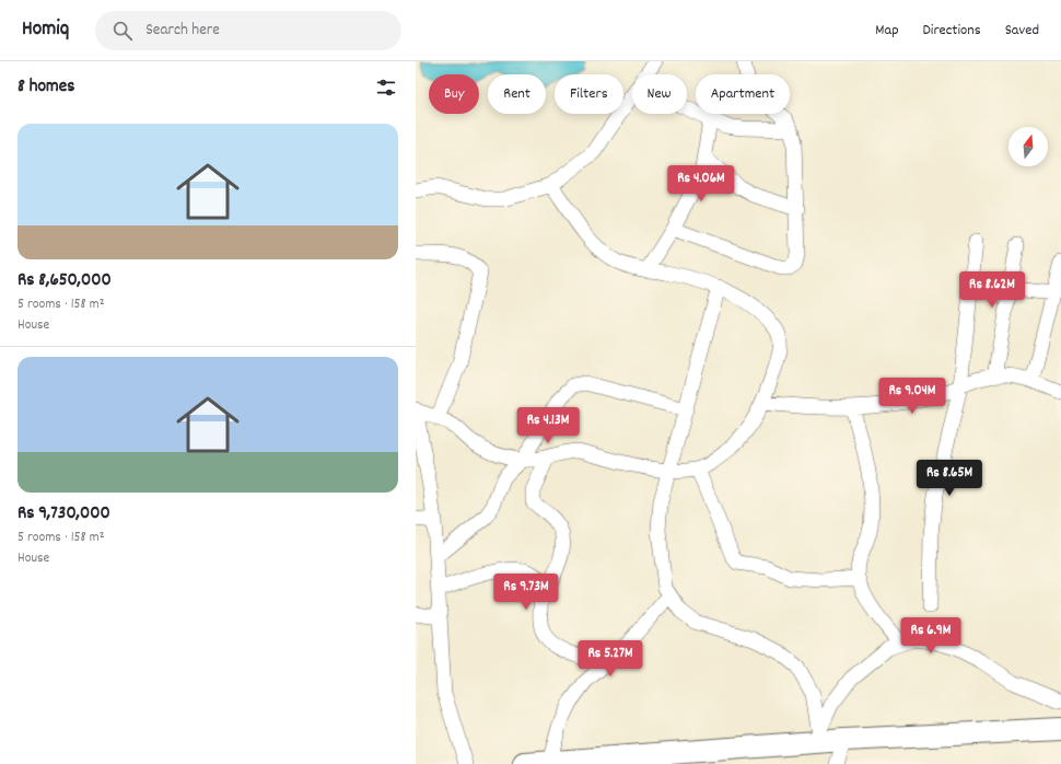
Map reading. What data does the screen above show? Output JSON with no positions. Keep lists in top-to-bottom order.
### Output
{
  "north": "top",
  "page": {
    "header": "Homiq",
    "search": "Search here",
    "nav": ["Map", "Directions", "Saved"],
    "heading": "8 homes",
    "chip": [
      "Buy",
      "Rent",
      "Filters",
      "New",
      "Apartment"
    ],
    "list": [
      {
        "name": "Rs 8,650,000",
        "note": "5 rooms · 158 m² · House"
      },
      {
        "name": "Rs 9,730,000",
        "note": "5 rooms · 158 m² · House"
      }
    ],
    "price": [
      "Rs 4.06M",
      "Rs 8.62M",
      "Rs 9.04M",
      "Rs 4.13M",
      "Rs 8.65M",
      "Rs 9.73M",
      "Rs 6.9M",
      "Rs 5.27M"
    ]
  }
}
